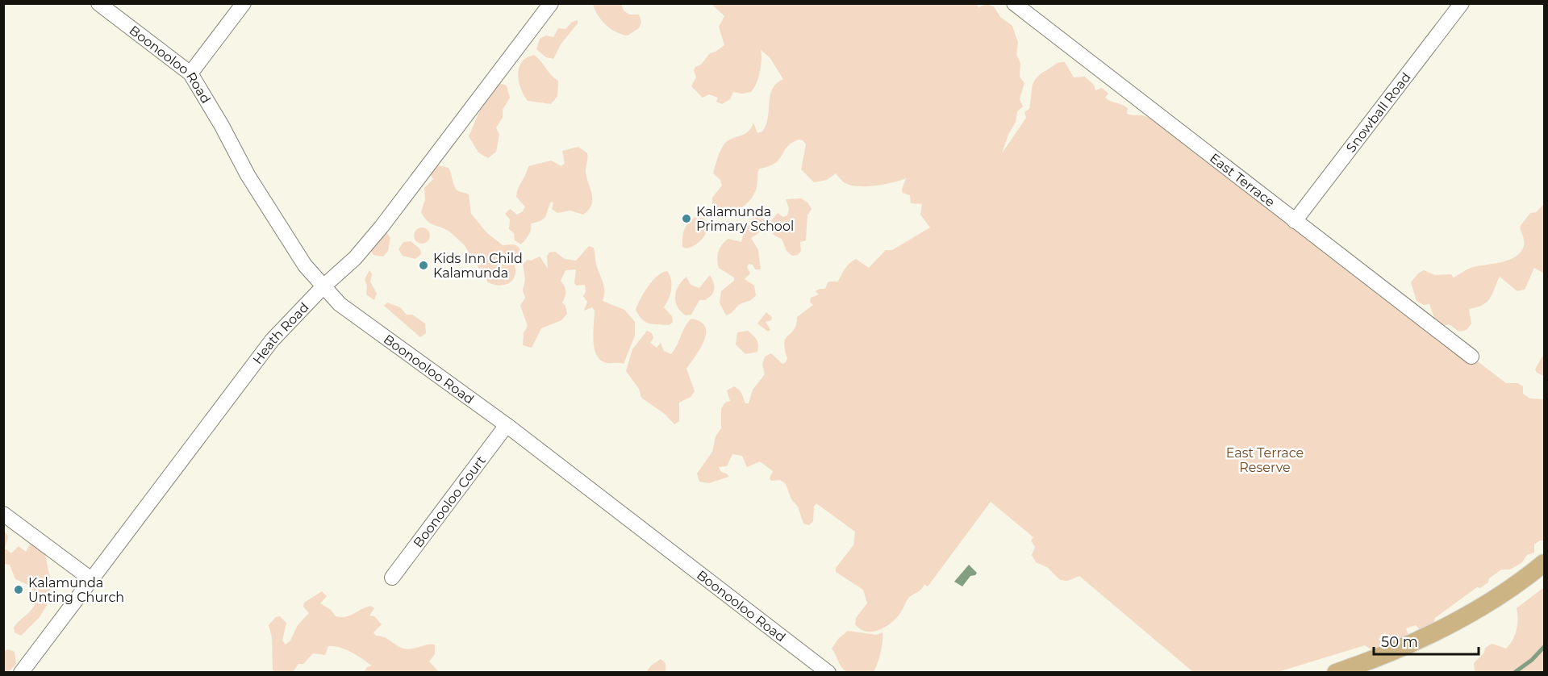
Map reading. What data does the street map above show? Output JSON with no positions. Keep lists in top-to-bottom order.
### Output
{
  "streets": {
    "street": [
      "Boonooloo Road",
      "Snowball Road",
      "East Terrace",
      "Heath Road",
      "Boonooloo Court"
    ]
  },
  "crossings": [
    ["Boonooloo Road", "Heath Road"],
    ["Boonooloo Road", "Boonooloo Court"],
    ["Snowball Road", "East Terrace"]
  ],
  "parks": ["East Terrace Reserve"],
  "places": ["Kalamunda Primary School", "Kids Inn Child Kalamunda", "Kalamunda Unting Church"],
  "scale_bar": "50 m"
}
